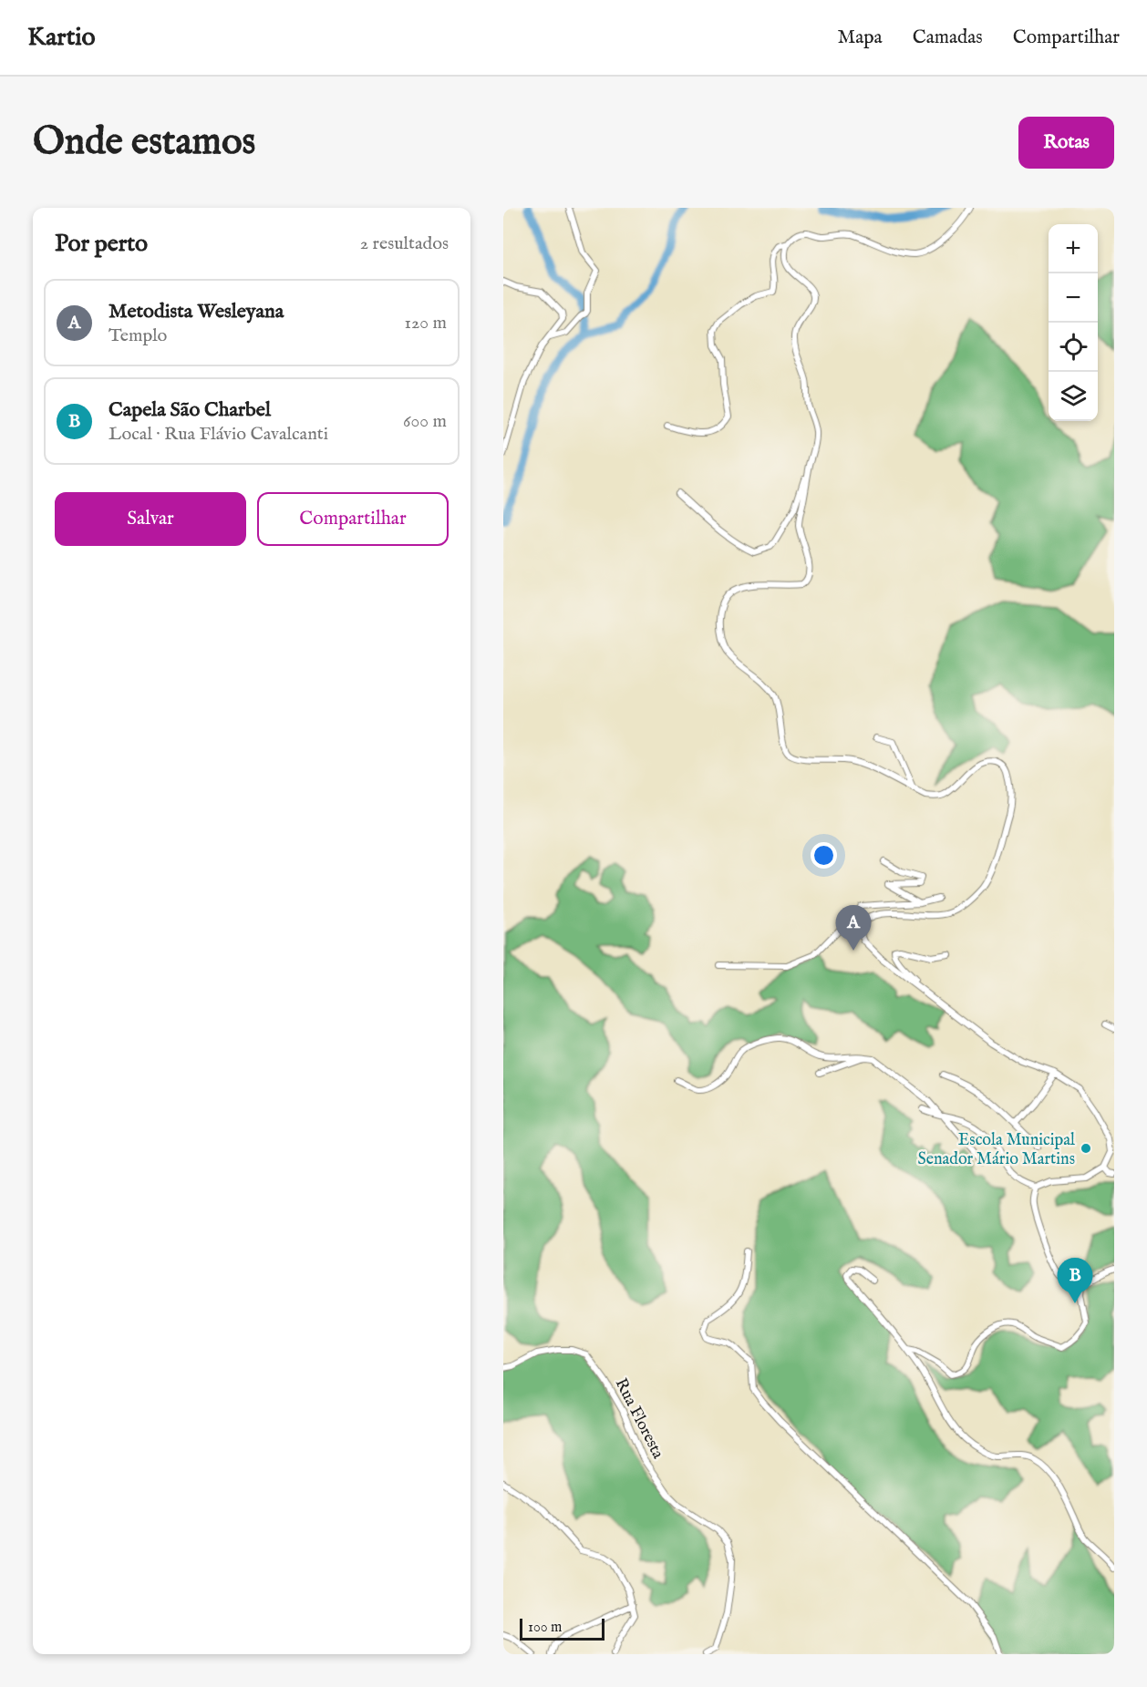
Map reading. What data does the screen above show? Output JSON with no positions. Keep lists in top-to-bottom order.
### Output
{
  "streets": {
    "street": ["Rua Floresta"]
  },
  "places": ["Escola Municipal Senador Mário Martins"],
  "scale_bar": "100 m",
  "page": {
    "header": "Kartio",
    "nav": ["Mapa", "Camadas", "Compartilhar"],
    "buttons": [
      "Rotas",
      ["Salvar", "Compartilhar"]
    ],
    "title": "Onde estamos",
    "heading": ["Por perto", "2 resultados"],
    "map_buttons": ["+", "−"],
    "list": [
      {
        "mark": "A",
        "name": "Metodista Wesleyana",
        "note": "Templo",
        "value": "120 m"
      },
      {
        "mark": "B",
        "name": "Capela São Charbel",
        "note": "Local · Rua Flávio Cavalcanti",
        "value": "600 m"
      }
    ],
    "pins": ["A", "B"],
    "scale": "100 m"
  }
}
